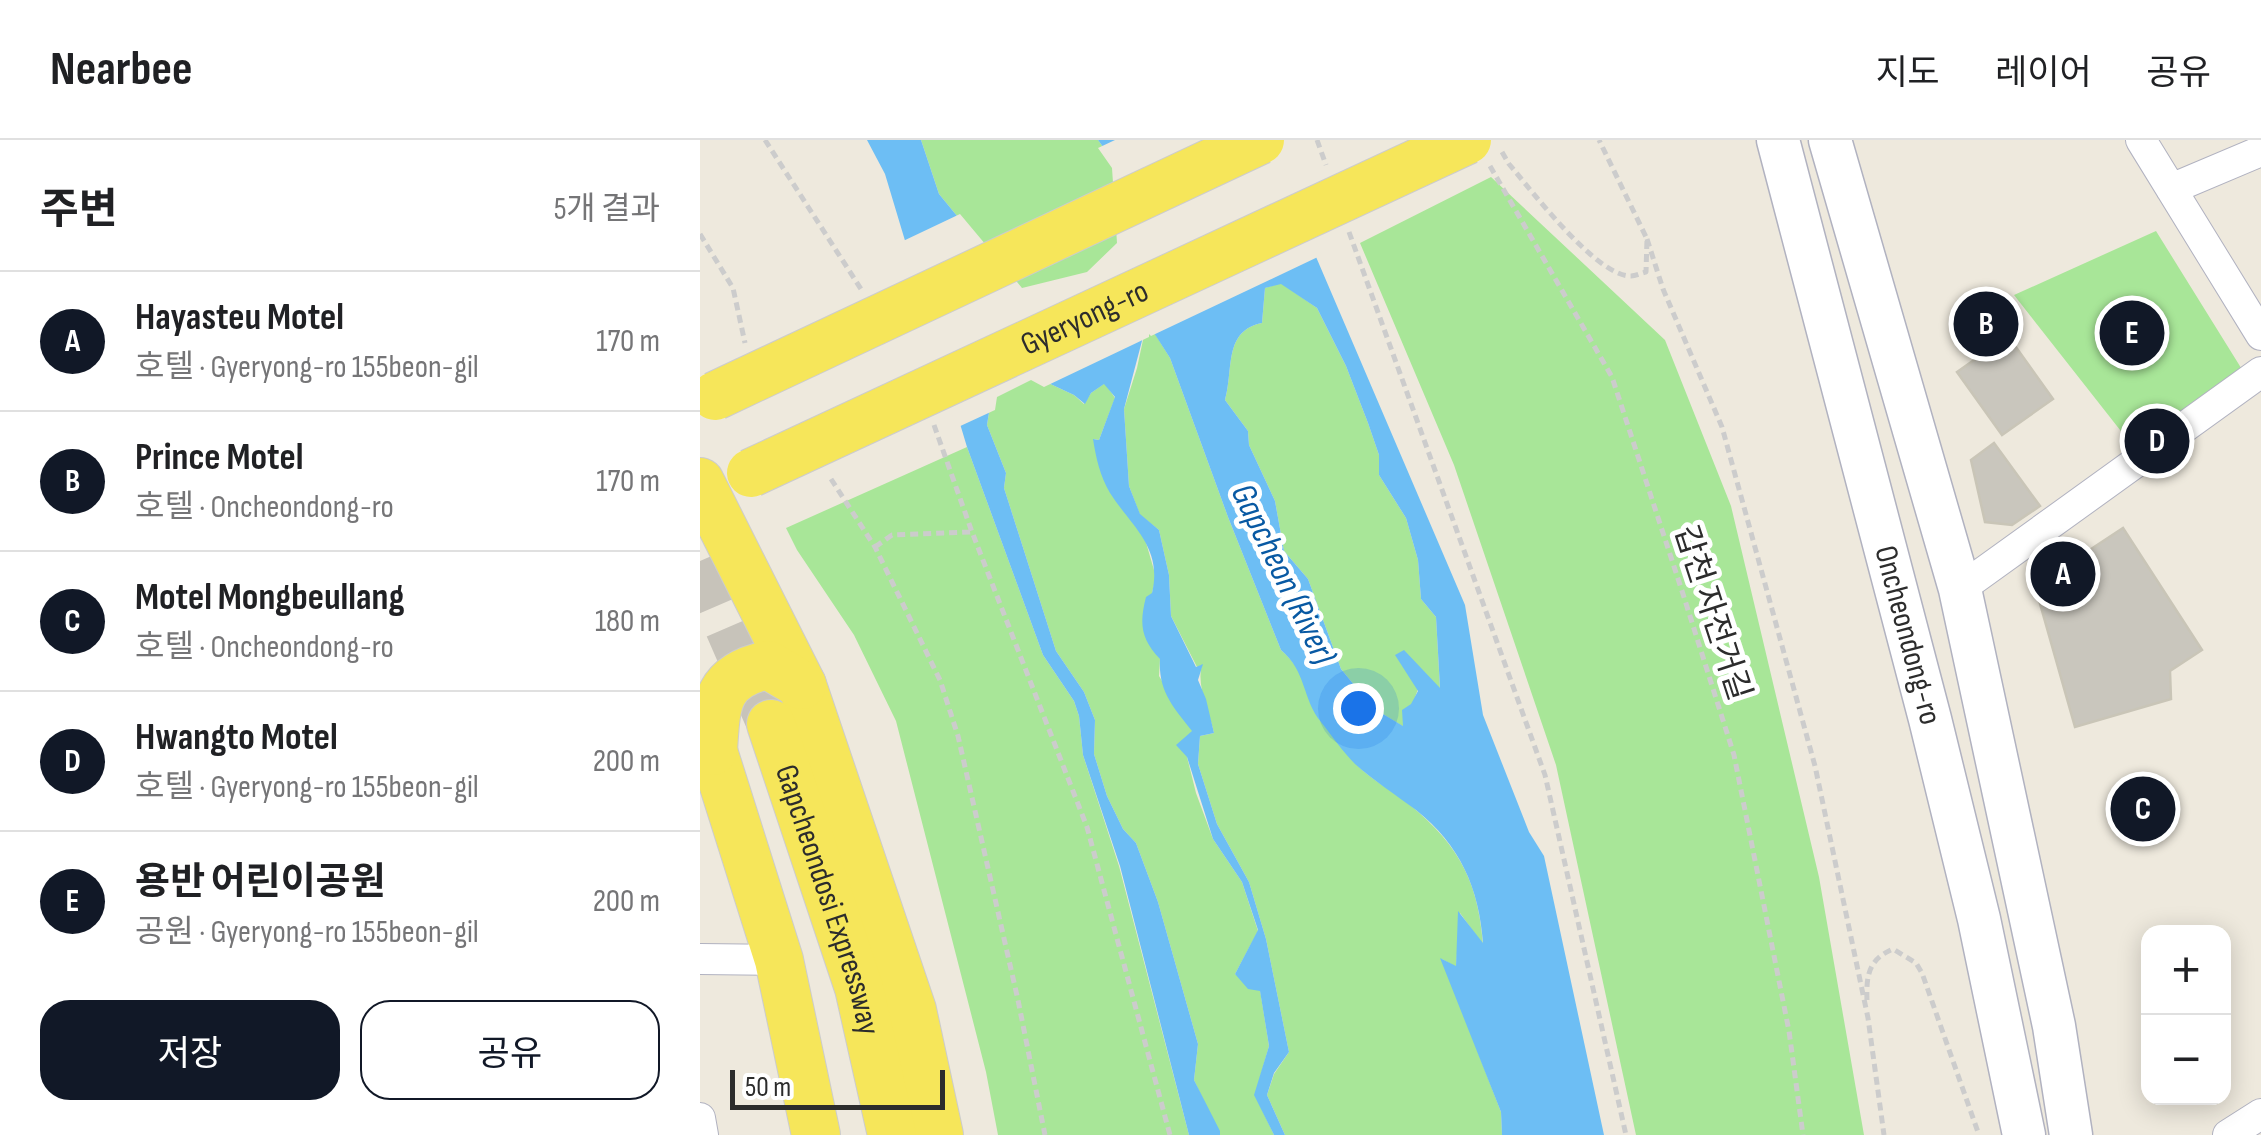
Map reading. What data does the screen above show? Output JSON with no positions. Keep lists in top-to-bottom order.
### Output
{
  "streets": {
    "main road": ["Gyeryong-ro", "Oncheondong-ro", "Gapcheondosi Expressway"],
    "path": ["갑천 자전거길"]
  },
  "crossings": [
    ["Gyeryong-ro", "갑천 자전거길"]
  ],
  "water": ["Gapcheon (River)"],
  "scale_bar": "50 m",
  "page": {
    "header": "Nearbee",
    "nav": ["지도", "레이어", "공유"],
    "heading": ["주변", "5개 결과"],
    "list": [
      {
        "mark": "A",
        "name": "Hayasteu Motel",
        "note": "호텔 · Gyeryong-ro 155beon-gil",
        "value": "170 m"
      },
      {
        "mark": "B",
        "name": "Prince Motel",
        "note": "호텔 · Oncheondong-ro",
        "value": "170 m"
      },
      {
        "mark": "C",
        "name": "Motel Mongbeullang",
        "note": "호텔 · Oncheondong-ro",
        "value": "180 m"
      },
      {
        "mark": "D",
        "name": "Hwangto Motel",
        "note": "호텔 · Gyeryong-ro 155beon-gil",
        "value": "200 m"
      },
      {
        "mark": "E",
        "name": "용반 어린이공원",
        "note": "공원 · Gyeryong-ro 155beon-gil",
        "value": "200 m"
      }
    ],
    "pins": [
      "B",
      "E",
      "D",
      "A",
      "C"
    ],
    "map_buttons": ["+", "−"],
    "buttons": ["저장", "공유"],
    "scale": "50 m"
  }
}
